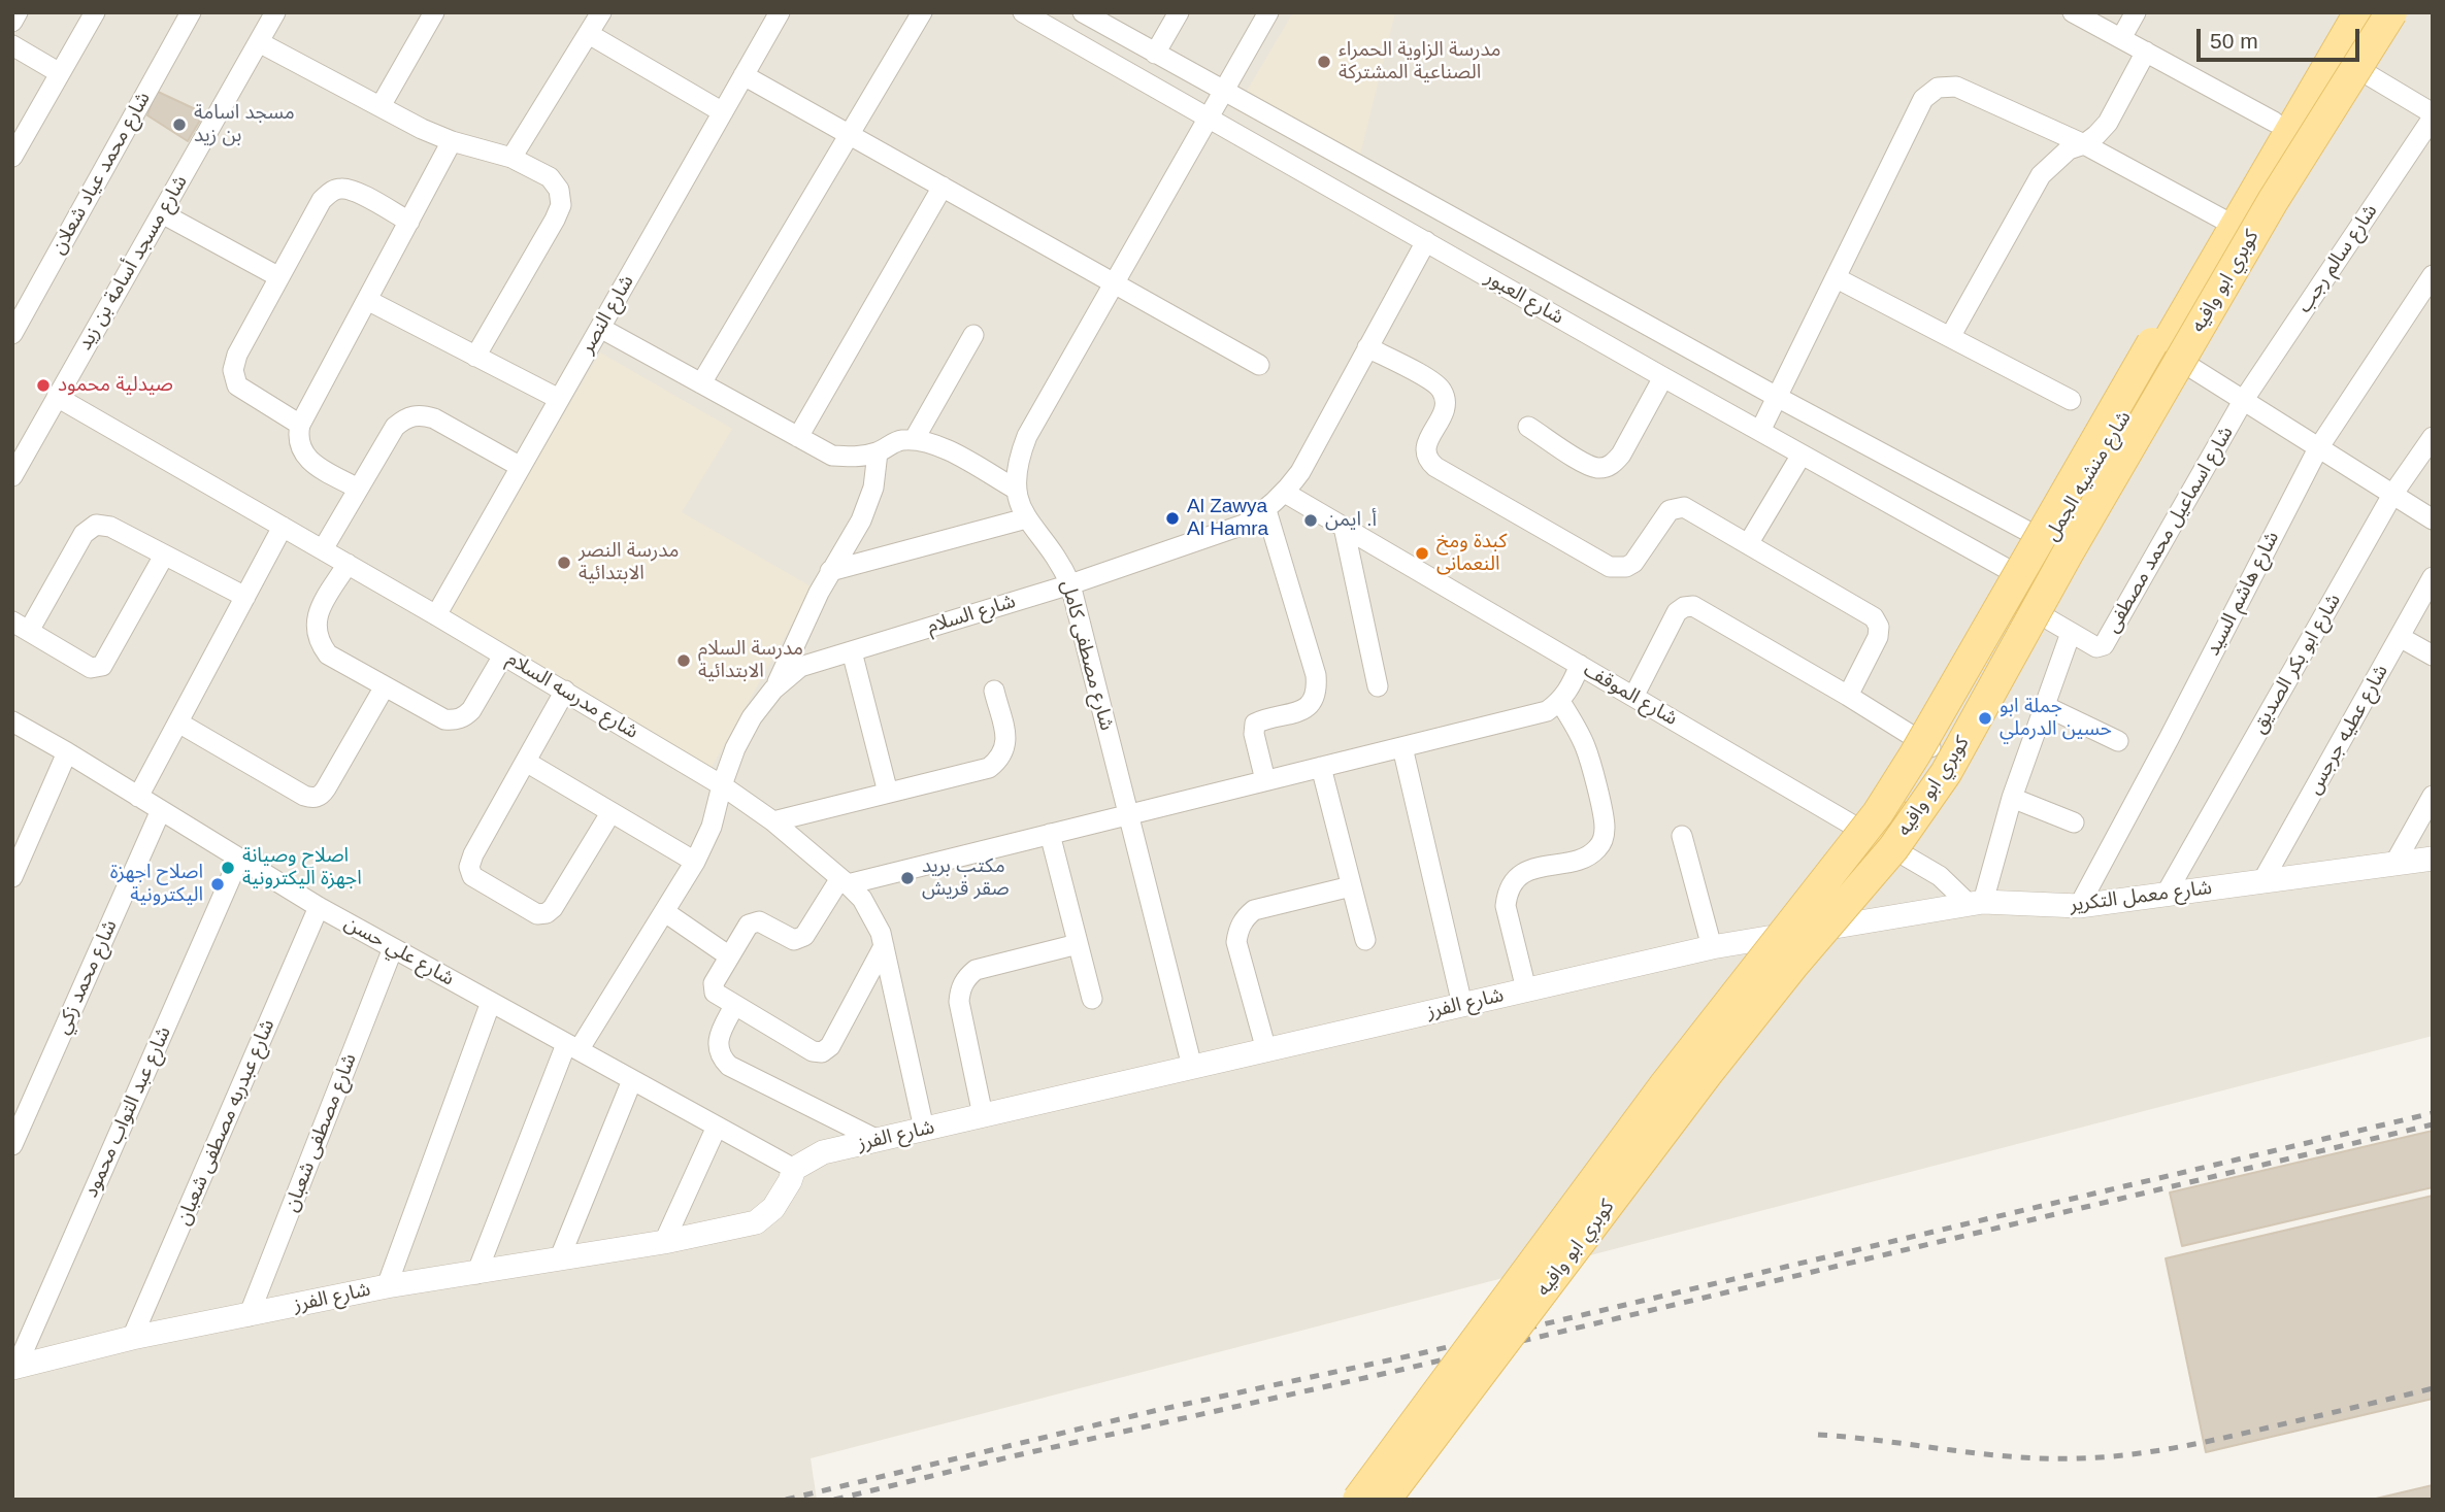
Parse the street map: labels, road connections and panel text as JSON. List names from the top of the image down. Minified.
{"streets":{"main road":["كوبري ابو وافيه","شارع منشيه الجمل"],"street":["شارع محمد عياد شعلان","شارع سالم رجب","شارع مسجد أسامة بن زيد","شارع العبور","شارع النصر","شارع اسماعيل محمد مصطفى","شارع هاشم السيد","شارع السلام","شارع مصطفى كامل","شارع ابو بكر الصديق","شارع الموقف","شارع مدرسه السلام","شارع عطيه جرجس","شارع معمل التكرير","شارع علي حسن","شارع محمد زكي","شارع الفرز","شارع عبد التواب محمود","شارع عبدربه مصطفى شعبان","شارع مصطفى شعبان"]},"crossings":[["شارع سالم رجب","شارع اسماعيل محمد مصطفى"],["شارع مسجد أسامة بن زيد","شارع مدرسه السلام"],["كوبري ابو وافيه","شارع منشيه الجمل"],["شارع العبور","شارع منشيه الجمل"],["شارع العبور","شارع اسماعيل محمد مصطفى"],["شارع العبور","شارع السلام"],["شارع النصر","شارع مدرسه السلام"],["شارع منشيه الجمل","شارع اسماعيل محمد مصطفى"],["شارع منشيه الجمل","شارع الموقف"],["شارع منشيه الجمل","شارع معمل التكرير"],["شارع منشيه الجمل","شارع الفرز"],["شارع هاشم السيد","شارع معمل التكرير"],["شارع السلام","شارع مصطفى كامل"],["شارع السلام","شارع الموقف"],["شارع السلام","شارع مدرسه السلام"],["شارع السلام","شارع علي حسن"],["شارع السلام","شارع الفرز"],["شارع مصطفى كامل","شارع الفرز"],["شارع ابو بكر الصديق","شارع معمل التكرير"],["شارع الموقف","شارع معمل التكرير"],["شارع مدرسه السلام","شارع الفرز"],["شارع عطيه جرجس","شارع معمل التكرير"],["شارع معمل التكرير","شارع الفرز"],["شارع علي حسن","شارع محمد زكي"],["شارع علي حسن","شارع الفرز"],["شارع علي حسن","شارع عبد التواب محمود"],["شارع علي حسن","شارع عبدربه مصطفى شعبان"],["شارع علي حسن","شارع مصطفى شعبان"],["شارع الفرز","شارع عبد التواب محمود"],["شارع الفرز","شارع عبدربه مصطفى شعبان"],["شارع الفرز","شارع مصطفى شعبان"]],"places":["مدرسة الزاوية الحمراء الصناعية المشتركة","مسجد اسامة بن زيد","صيدلية محمود","Al Zawya Al Hamra","أ. ايمن","كبدة ومخ النعمانى","مدرسة النصر الابتدائية","مدرسة السلام الابتدائية","جملة ابو حسين الدرملي","اصلاح وصيانة اجهزة اليكترونية","مكتب بريد صقر قريش","اصلاح اجهزة اليكترونية"],"scale_bar":"50 m"}
